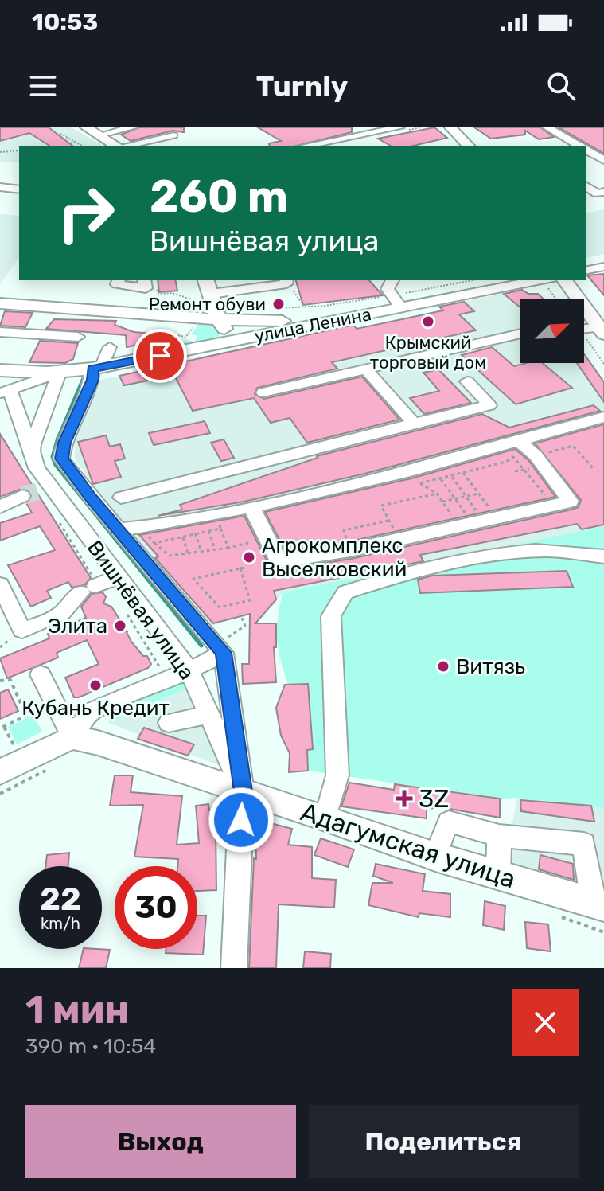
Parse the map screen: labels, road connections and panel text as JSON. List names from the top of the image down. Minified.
{"streets":{"main road":["улица Ленина","Адагумская улица"],"street":["Вишнёвая улица"]},"crossings":[["улица Ленина","Вишнёвая улица"],["Вишнёвая улица","Адагумская улица"]],"places":{"other":["Ремонт обуви","Крымский торговый дом","Агрокомплекс Выселковский","Элита","Витязь","Кубань Кредит"],"health":["3Z"]},"north":"top right","page":{"status":"10:53","header":"Turnly","turn":["260 m","Вишнёвая улица"],"speed":"22 km/h","limit":"30","heading":["1 мин","390 m · 10:54"],"buttons":["Выход","Поделиться"]}}
